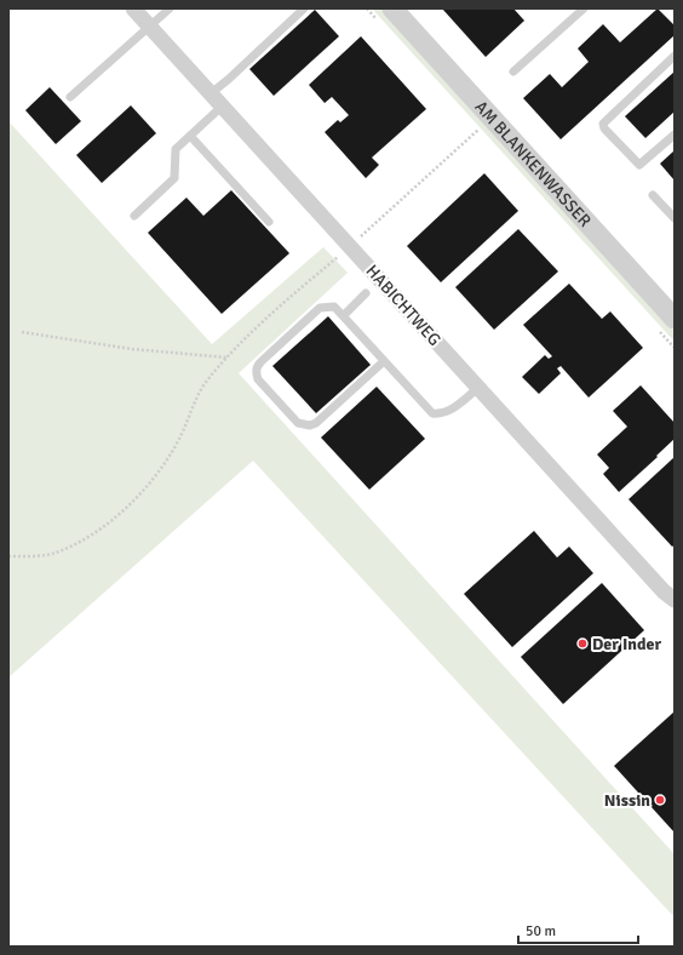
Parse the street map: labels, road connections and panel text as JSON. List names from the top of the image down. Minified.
{"streets":{"street":["AM BLANKENWASSER","HABICHTWEG"]},"places":["Der Inder","Nissin"],"scale_bar":"50 m"}
